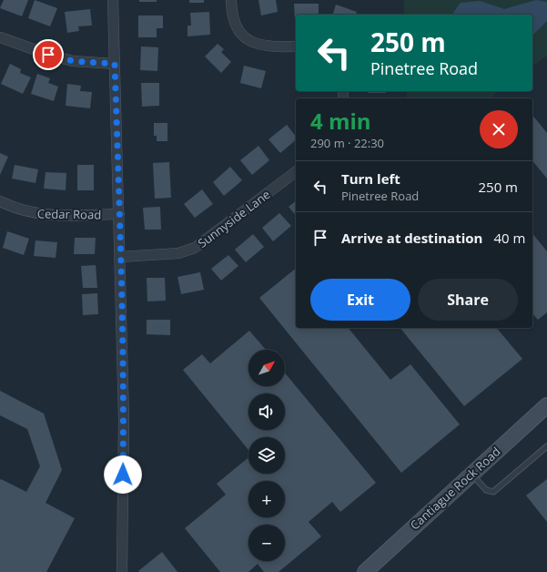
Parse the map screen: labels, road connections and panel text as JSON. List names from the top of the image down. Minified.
{"streets":{"main road":["Cantiague Rock Road"],"street":["Cedar Road","Sunnyside Lane"]},"north":"top right","page":{"turn":["250 m","Pinetree Road"],"heading":["4 min","290 m · 22:30"],"list":[{"name":"Turn left","note":"Pinetree Road","value":"250 m"},{"name":"Arrive at destination","value":"40 m"}],"buttons":["Exit","Share"],"map_buttons":["+","−"]}}
